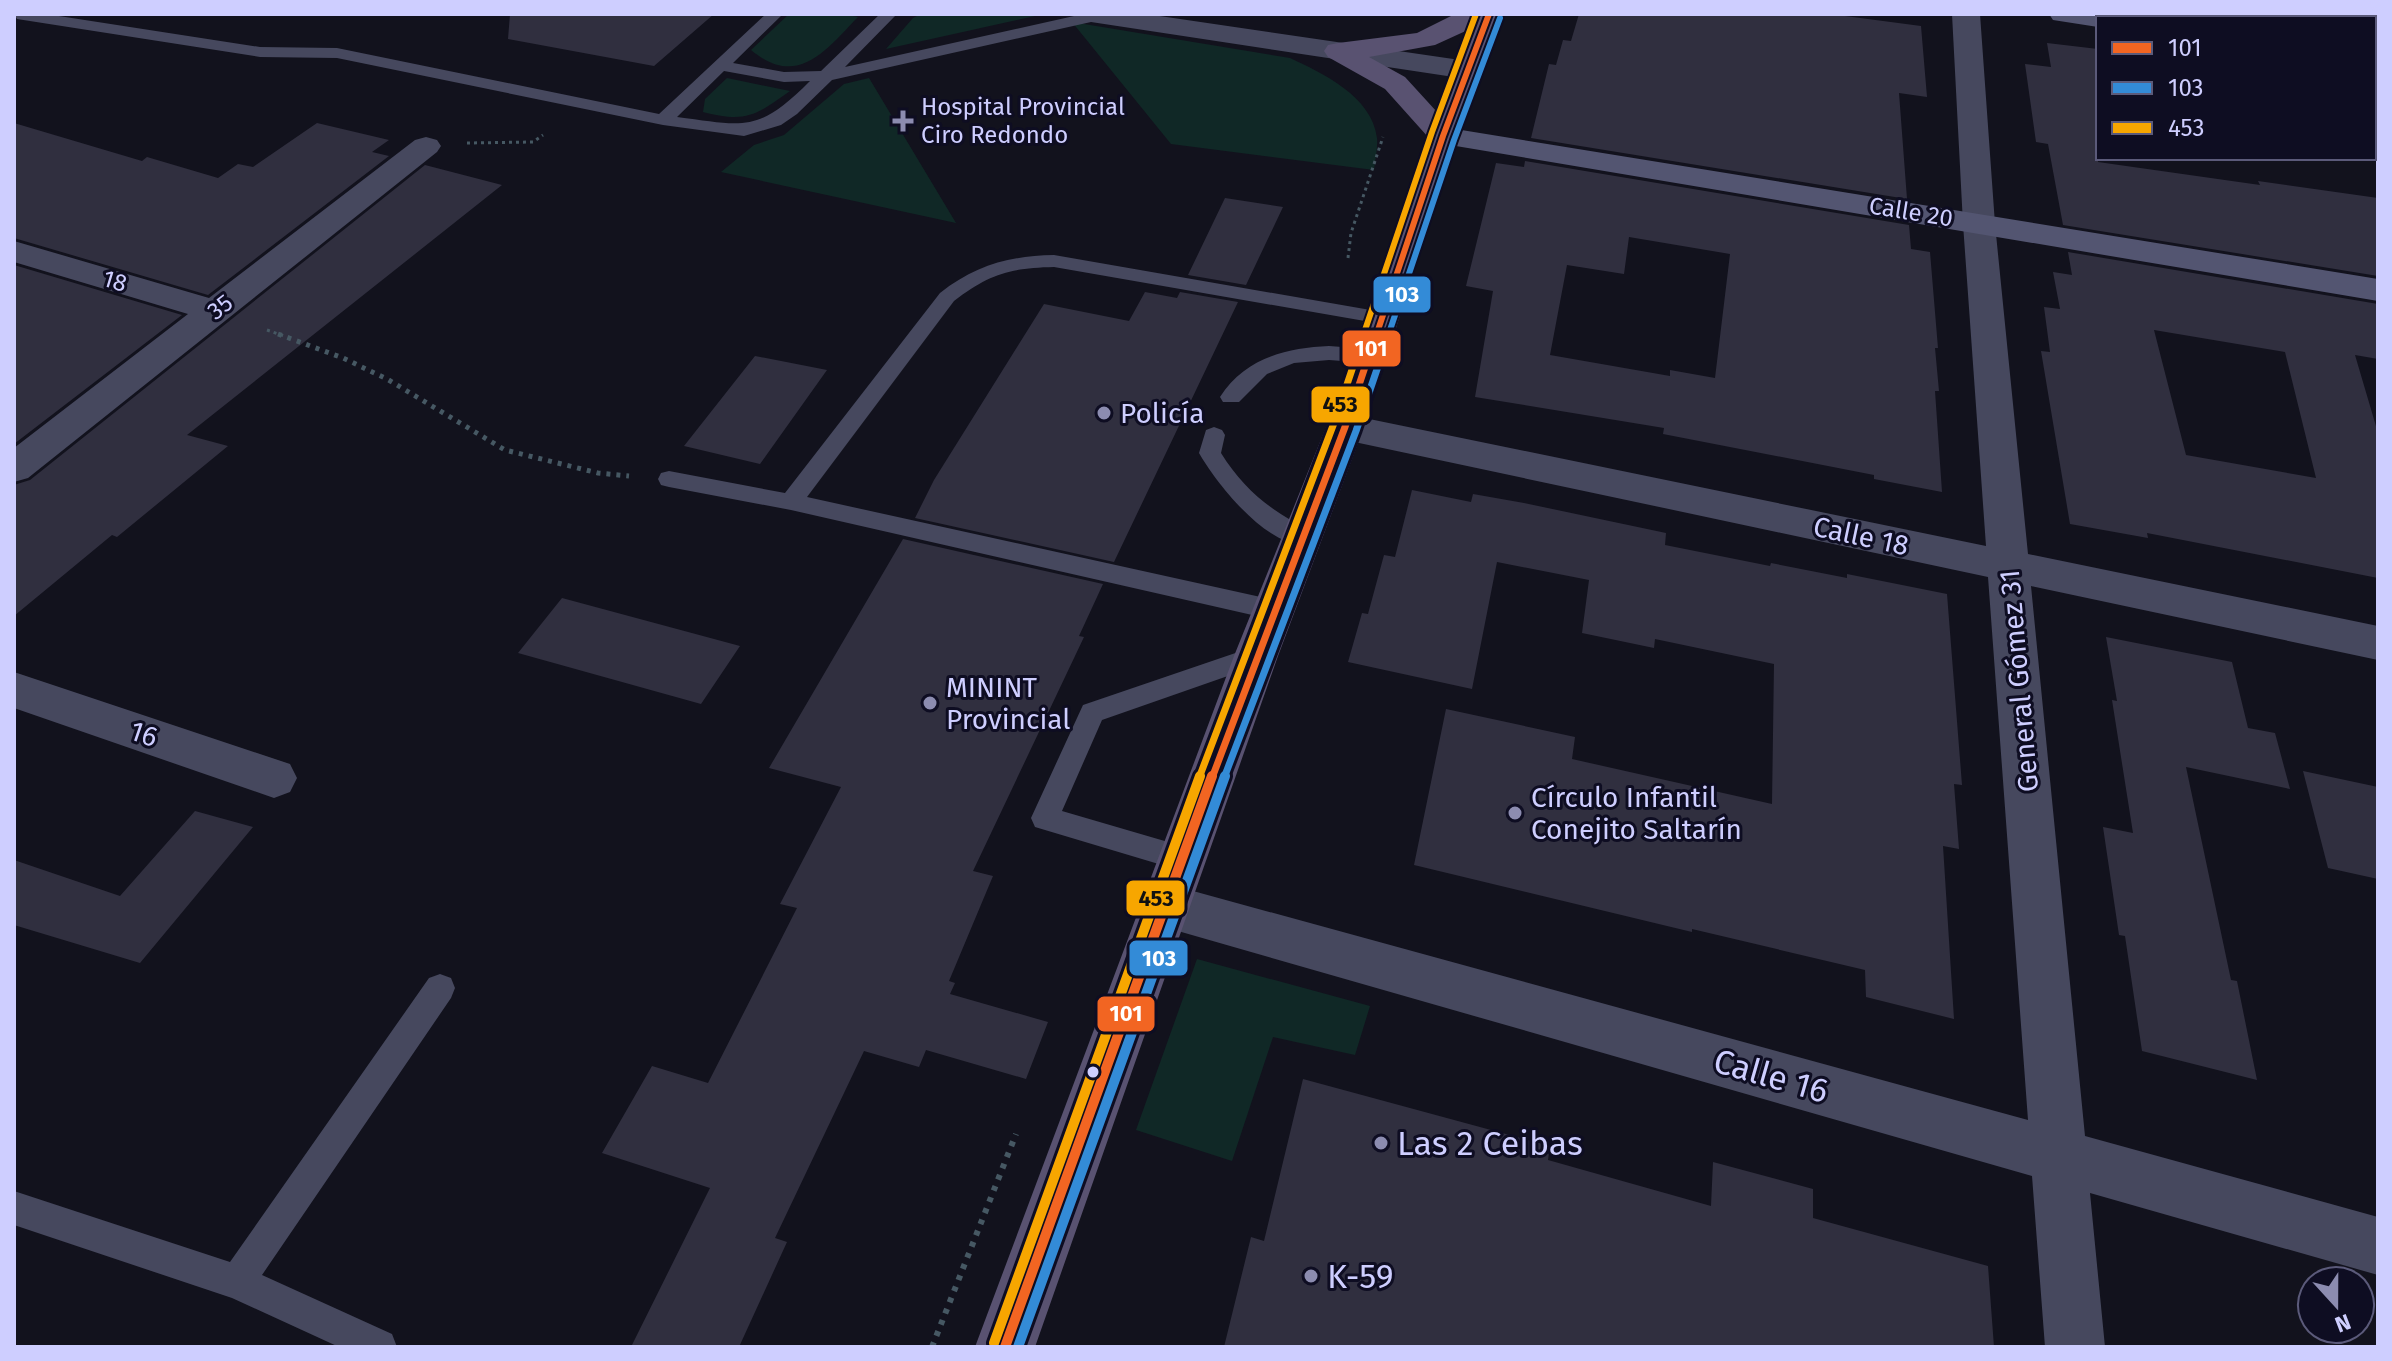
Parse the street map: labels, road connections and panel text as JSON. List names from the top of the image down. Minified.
{"streets":{"street":["Calle 20","18","35","Calle 18","General Gómez 31","16","Calle 16"]},"crossings":[["Calle 20","General Gómez 31"],["18","35"],["Calle 18","General Gómez 31"],["General Gómez 31","Calle 16"]],"places":{"health":["Hospital Provincial Ciro Redondo"],"other":["Policía","MININT Provincial","Círculo Infantil Conejito Saltarín","Las 2 Ceibas","K-59"]},"lines":["transit line 101","transit line 453","transit line 103"],"legend":["101","103","453"],"north":"bottom"}
